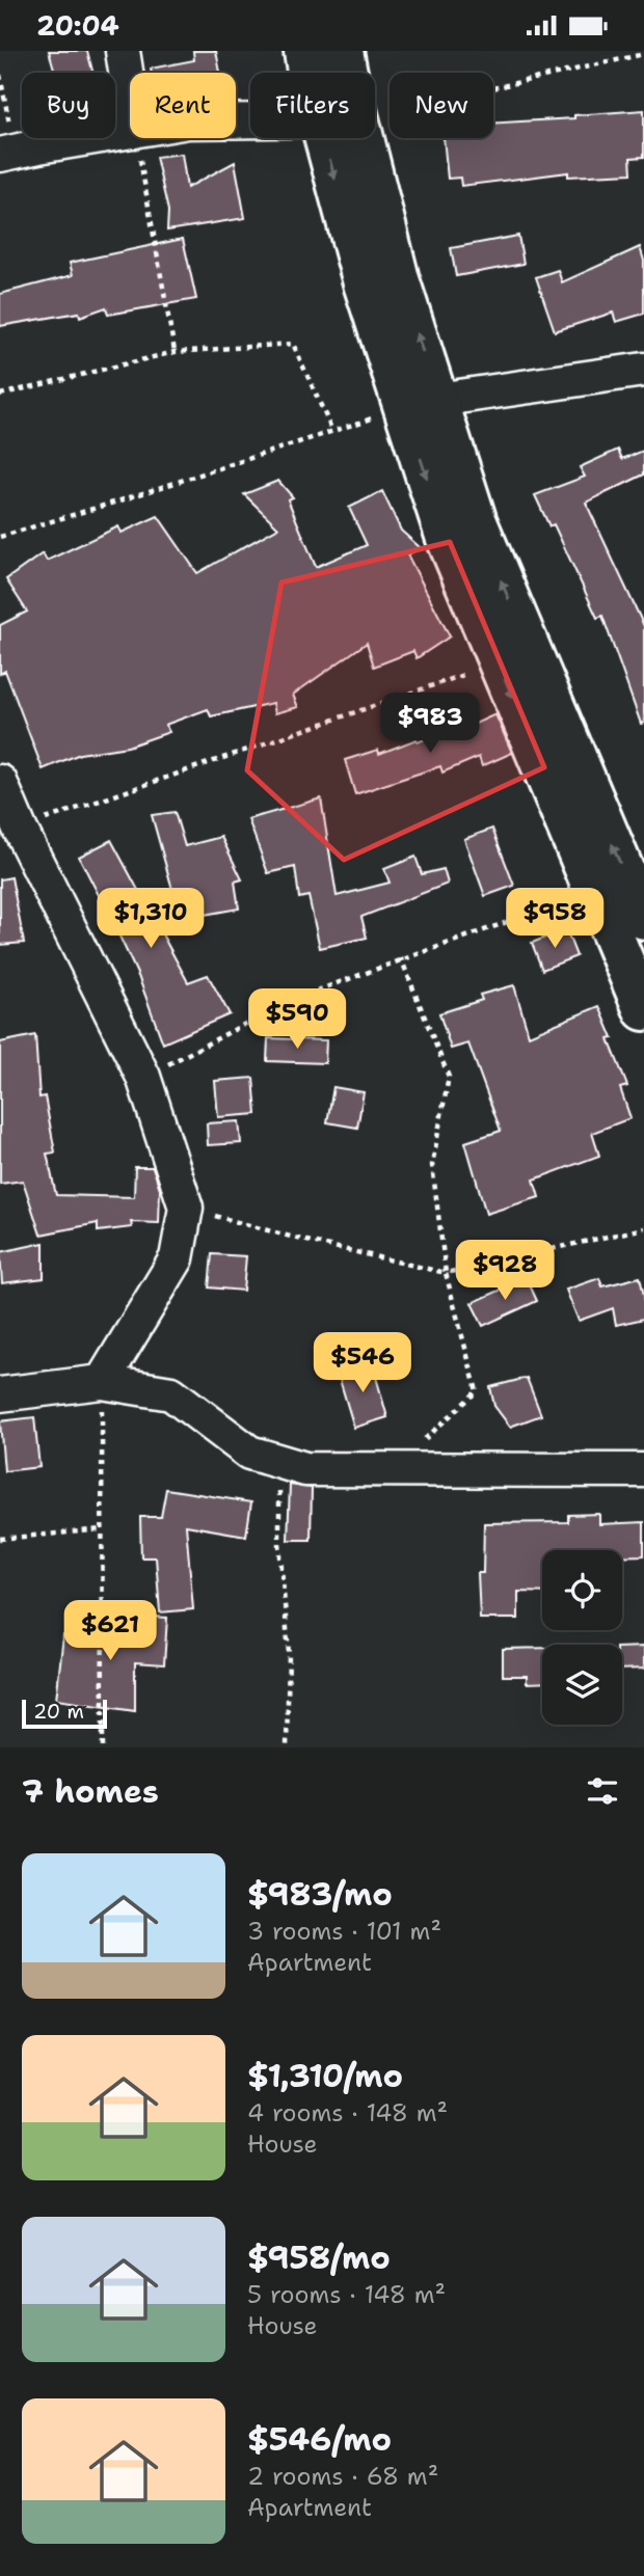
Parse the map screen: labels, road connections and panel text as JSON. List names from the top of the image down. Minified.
{"scale_bar":"20 m","page":{"status":"20:04","chip":["Buy","Rent","Filters","New"],"price":["$983","$1,310","$958","$590","$928","$546","$621"],"scale":"20 m","heading":"7 homes","list":[{"name":"$983/mo","note":"3 rooms · 101 m² · Apartment"},{"name":"$1,310/mo","note":"4 rooms · 148 m² · House"},{"name":"$958/mo","note":"5 rooms · 148 m² · House"},{"name":"$546/mo","note":"2 rooms · 68 m² · Apartment"}]}}
